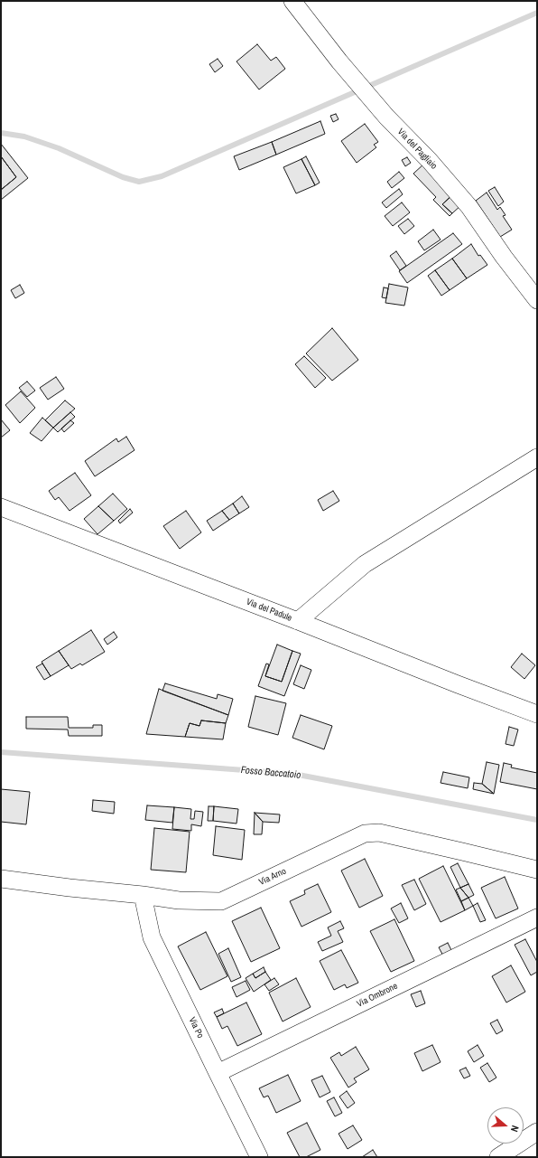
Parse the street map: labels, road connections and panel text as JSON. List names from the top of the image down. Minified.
{"streets":{"street":["Via del Pagliaio","Via del Padule","Via Arno","Via Ombrone","Via Po"]},"crossings":[["Via Arno","Via Po"],["Via Ombrone","Via Po"]],"water":["Fosso Baccatoio"],"north":"right"}
